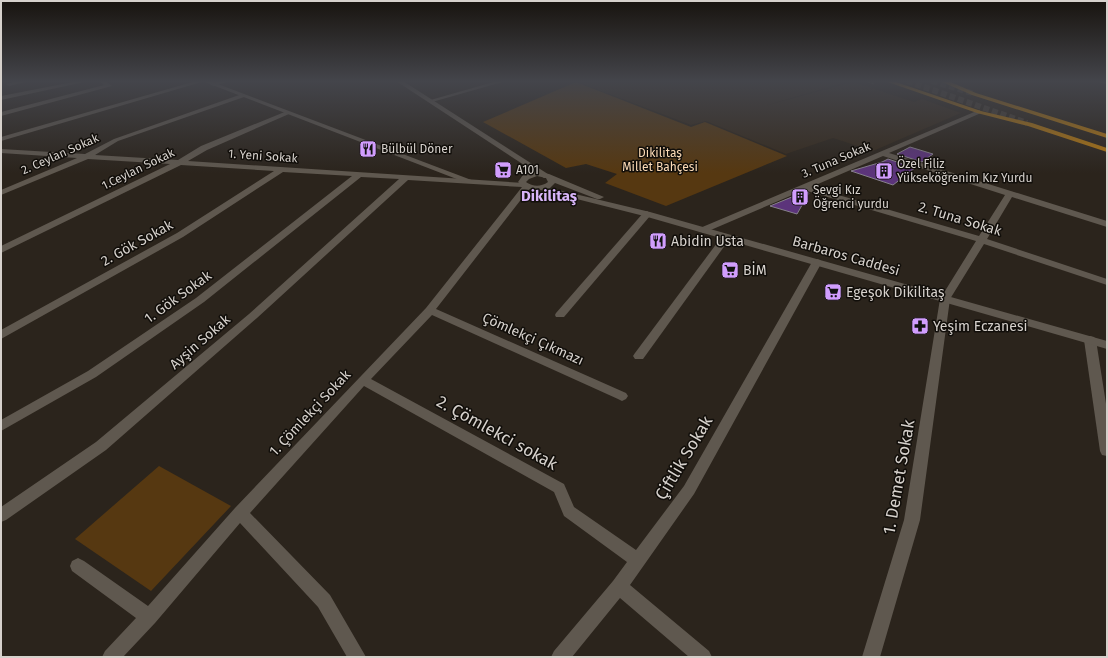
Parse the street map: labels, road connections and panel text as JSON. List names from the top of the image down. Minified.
{"streets":{"street":["2. Ceylan Sokak","1. Yeni Sokak","3. Tuna Sokak","1.Ceylan Sokak","2. Tuna Sokak","2. Gök Sokak","Barbaros Caddesi","1. Gök Sokak","Çömlekçi Çıkmazı","Ayşin Sokak","1. Çömlekçi Sokak","2. Çömlekci sokak","Çiftlik Sokak","1. Demet Sokak"]},"crossings":[["2. Ceylan Sokak","1. Yeni Sokak"],["1. Yeni Sokak","1.Ceylan Sokak"],["1. Yeni Sokak","2. Gök Sokak"],["1. Yeni Sokak","Barbaros Caddesi"],["1. Yeni Sokak","1. Gök Sokak"],["1. Yeni Sokak","Ayşin Sokak"],["1. Yeni Sokak","1. Çömlekçi Sokak"],["3. Tuna Sokak","2. Tuna Sokak"],["3. Tuna Sokak","Barbaros Caddesi"],["Barbaros Caddesi","Çiftlik Sokak"],["Barbaros Caddesi","1. Demet Sokak"],["Çömlekçi Çıkmazı","1. Çömlekçi Sokak"],["1. Çömlekçi Sokak","2. Çömlekci sokak"],["2. Çömlekci sokak","Çiftlik Sokak"]],"districts":["Dikilitaş"],"parks":["Dikilitaş Millet Bahçesi"],"places":{"restaurant":["Bülbül Döner","Abidin Usta"],"supermarket":["A101","BİM","Egeşok Dikilitaş"],"building":["Özel Filiz Yükseköğrenim Kız Yurdu","Sevgi Kız Öğrenci yurdu"],"pharmacy":["Yeşim Eczanesi"]}}
